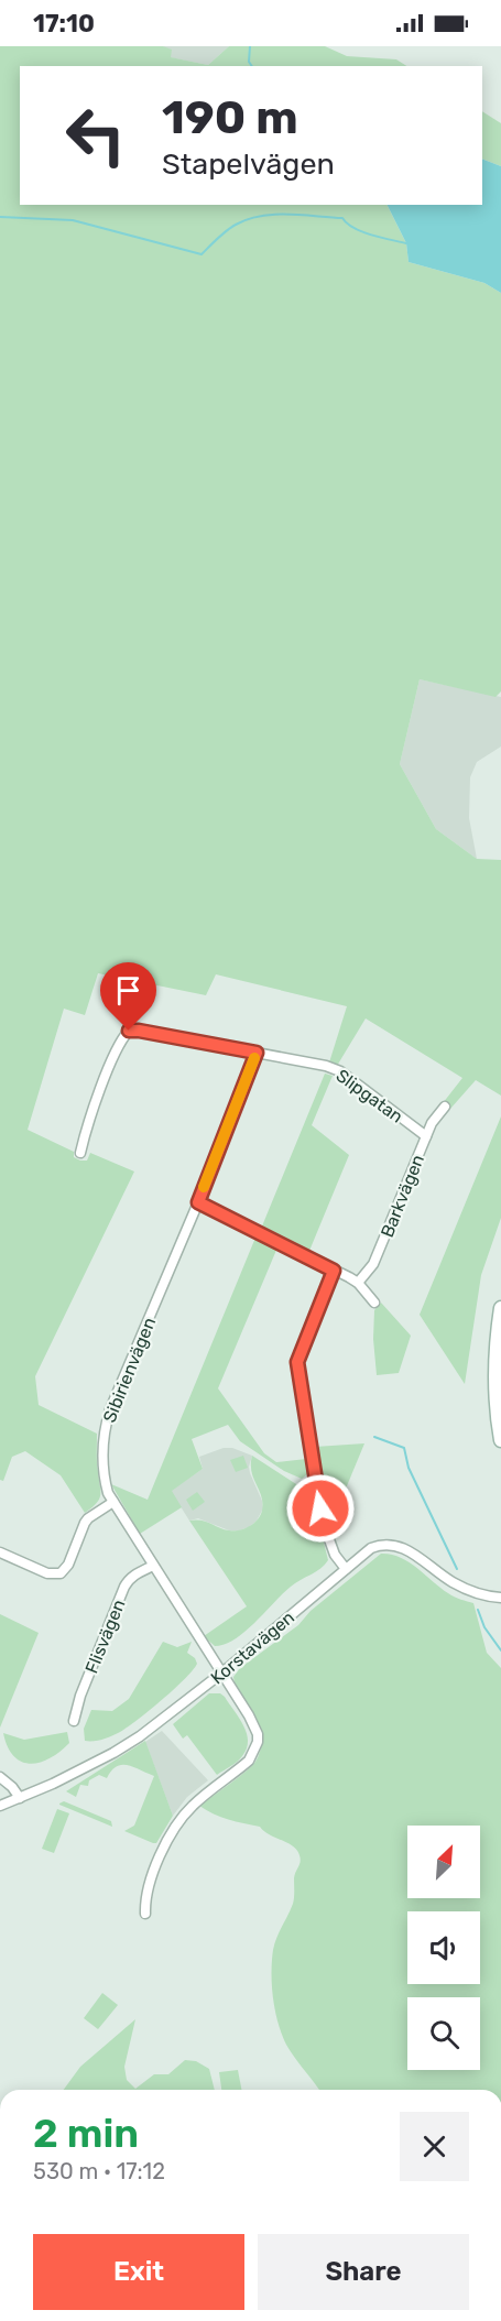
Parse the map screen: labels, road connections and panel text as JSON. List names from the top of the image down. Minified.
{"streets":{"street":["Slipgatan","Barkvägen","Sibirienvägen","Flisvägen","Korstavägen"]},"crossings":[["Slipgatan","Barkvägen"],["Slipgatan","Sibirienvägen"],["Sibirienvägen","Flisvägen"],["Sibirienvägen","Korstavägen"]],"north":"top right","page":{"status":"17:10","turn":["190 m","Stapelvägen"],"heading":["2 min","530 m · 17:12"],"buttons":["Exit","Share"]}}
